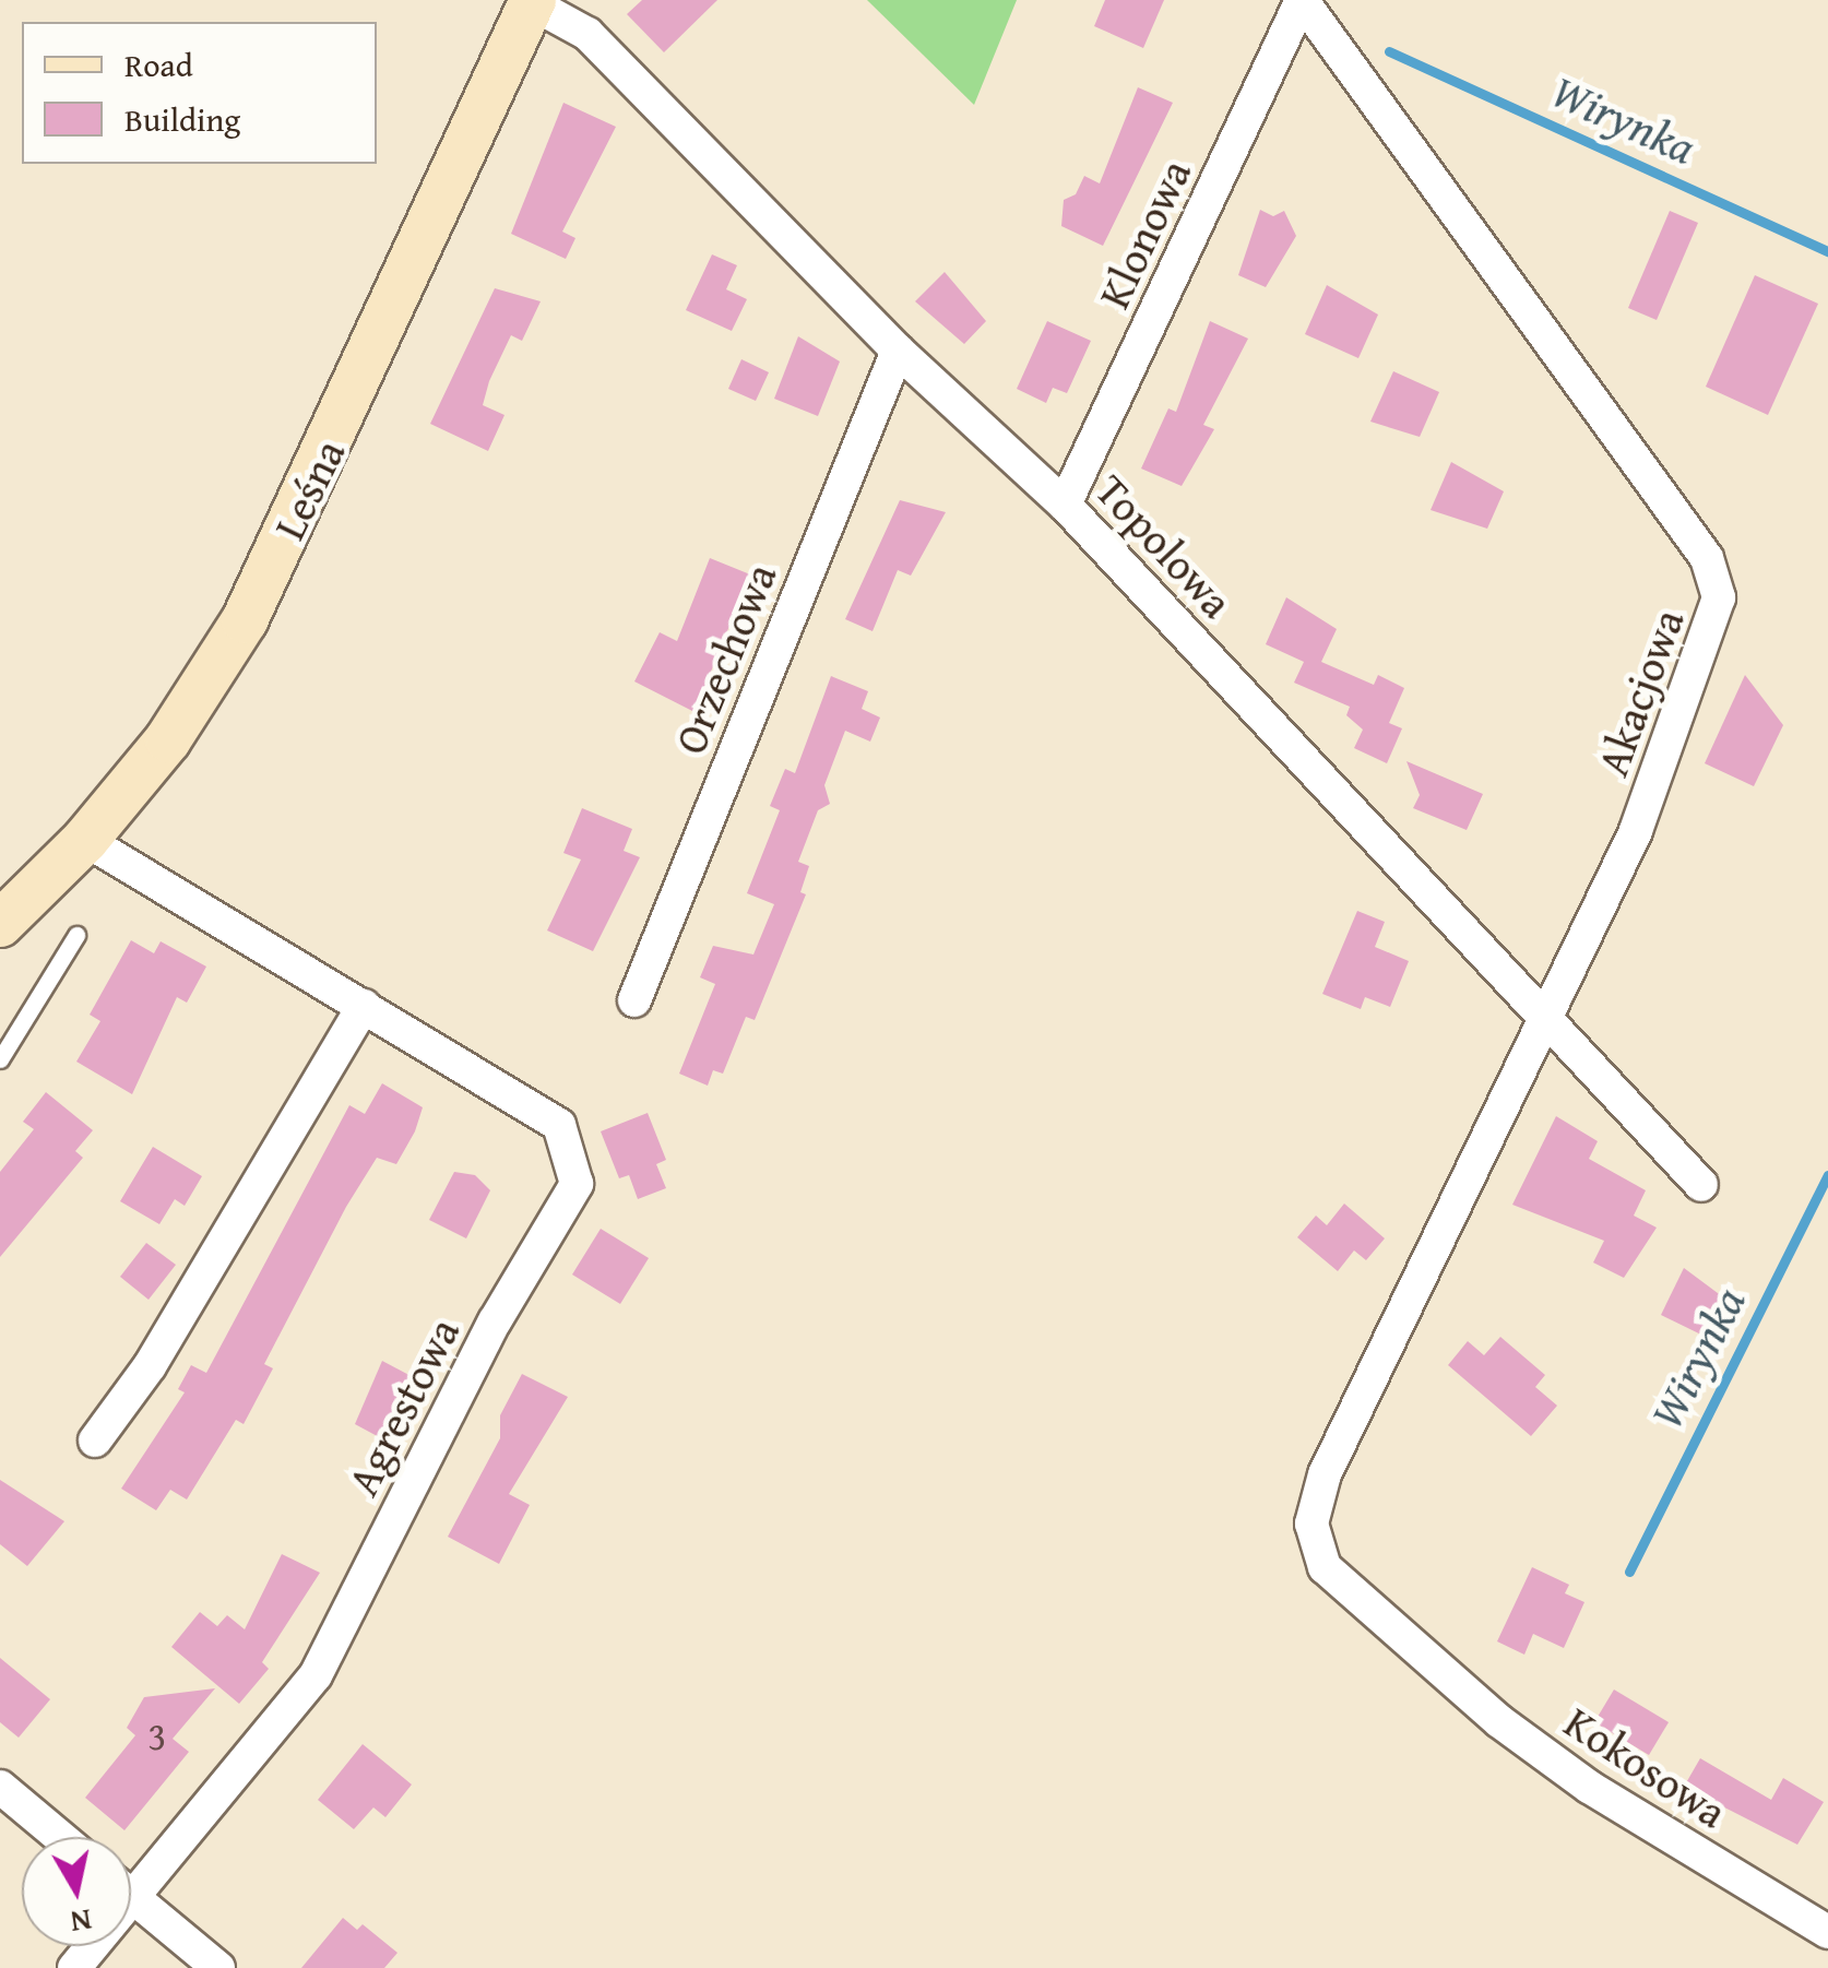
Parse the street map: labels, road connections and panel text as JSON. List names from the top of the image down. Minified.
{"streets":{"street":["Klonowa","Leśna","Topolowa","Orzechowa","Akacjowa","Agrestowa","Kokosowa"]},"crossings":[["Klonowa","Topolowa"],["Klonowa","Akacjowa"],["Leśna","Topolowa"],["Leśna","Agrestowa"],["Topolowa","Orzechowa"],["Topolowa","Akacjowa"],["Akacjowa","Kokosowa"]],"water":["Wirynka"],"house_numbers":["3"],"legend":["Road","Building"],"north":"bottom"}
